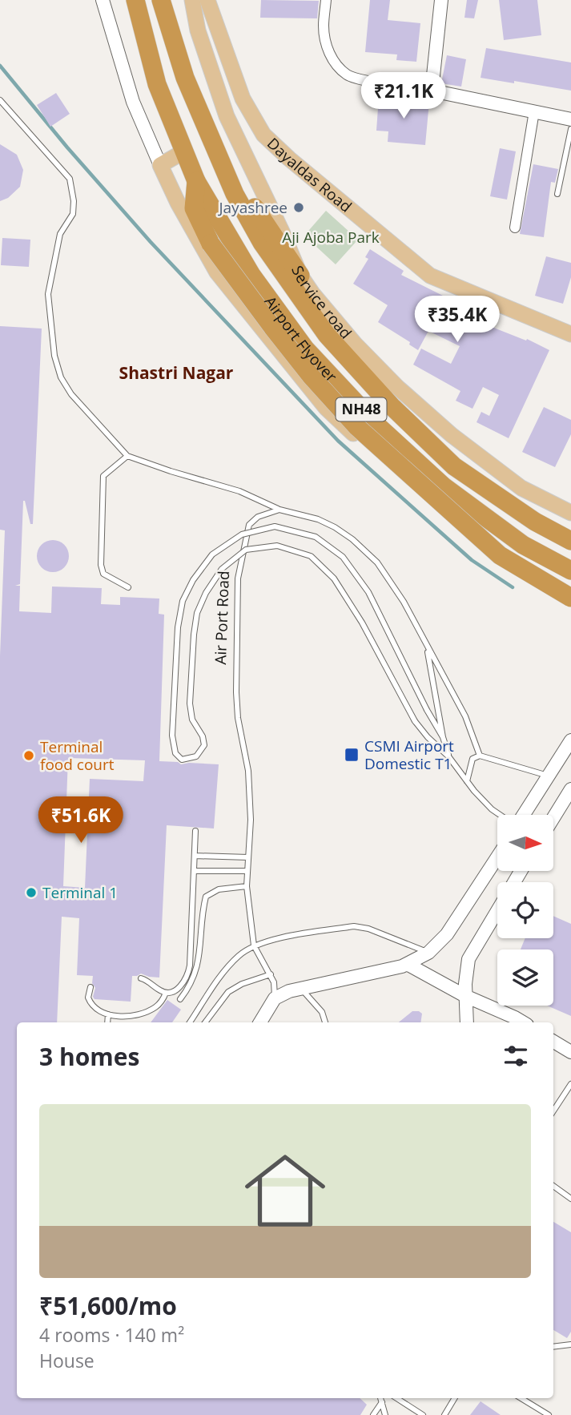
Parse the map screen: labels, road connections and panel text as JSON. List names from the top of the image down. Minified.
{"streets":{"highway":["Airport Flyover","NH48"],"main road":["Dayaldas Road","Service road"],"lane":["Air Port Road"]},"crossings":[["Airport Flyover","NH48"]],"districts":["Shastri Nagar"],"parks":["Aji Ajoba Park"],"places":{"other":["Jayashree","Terminal food court","Terminal 1"],"transit":["CSMI Airport Domestic T1"]},"north":"right","page":{"price":["₹21.1K","₹35.4K","₹51.6K"],"heading":"3 homes","list":[{"name":"₹51,600/mo","note":"4 rooms · 140 m² · House"}]}}
